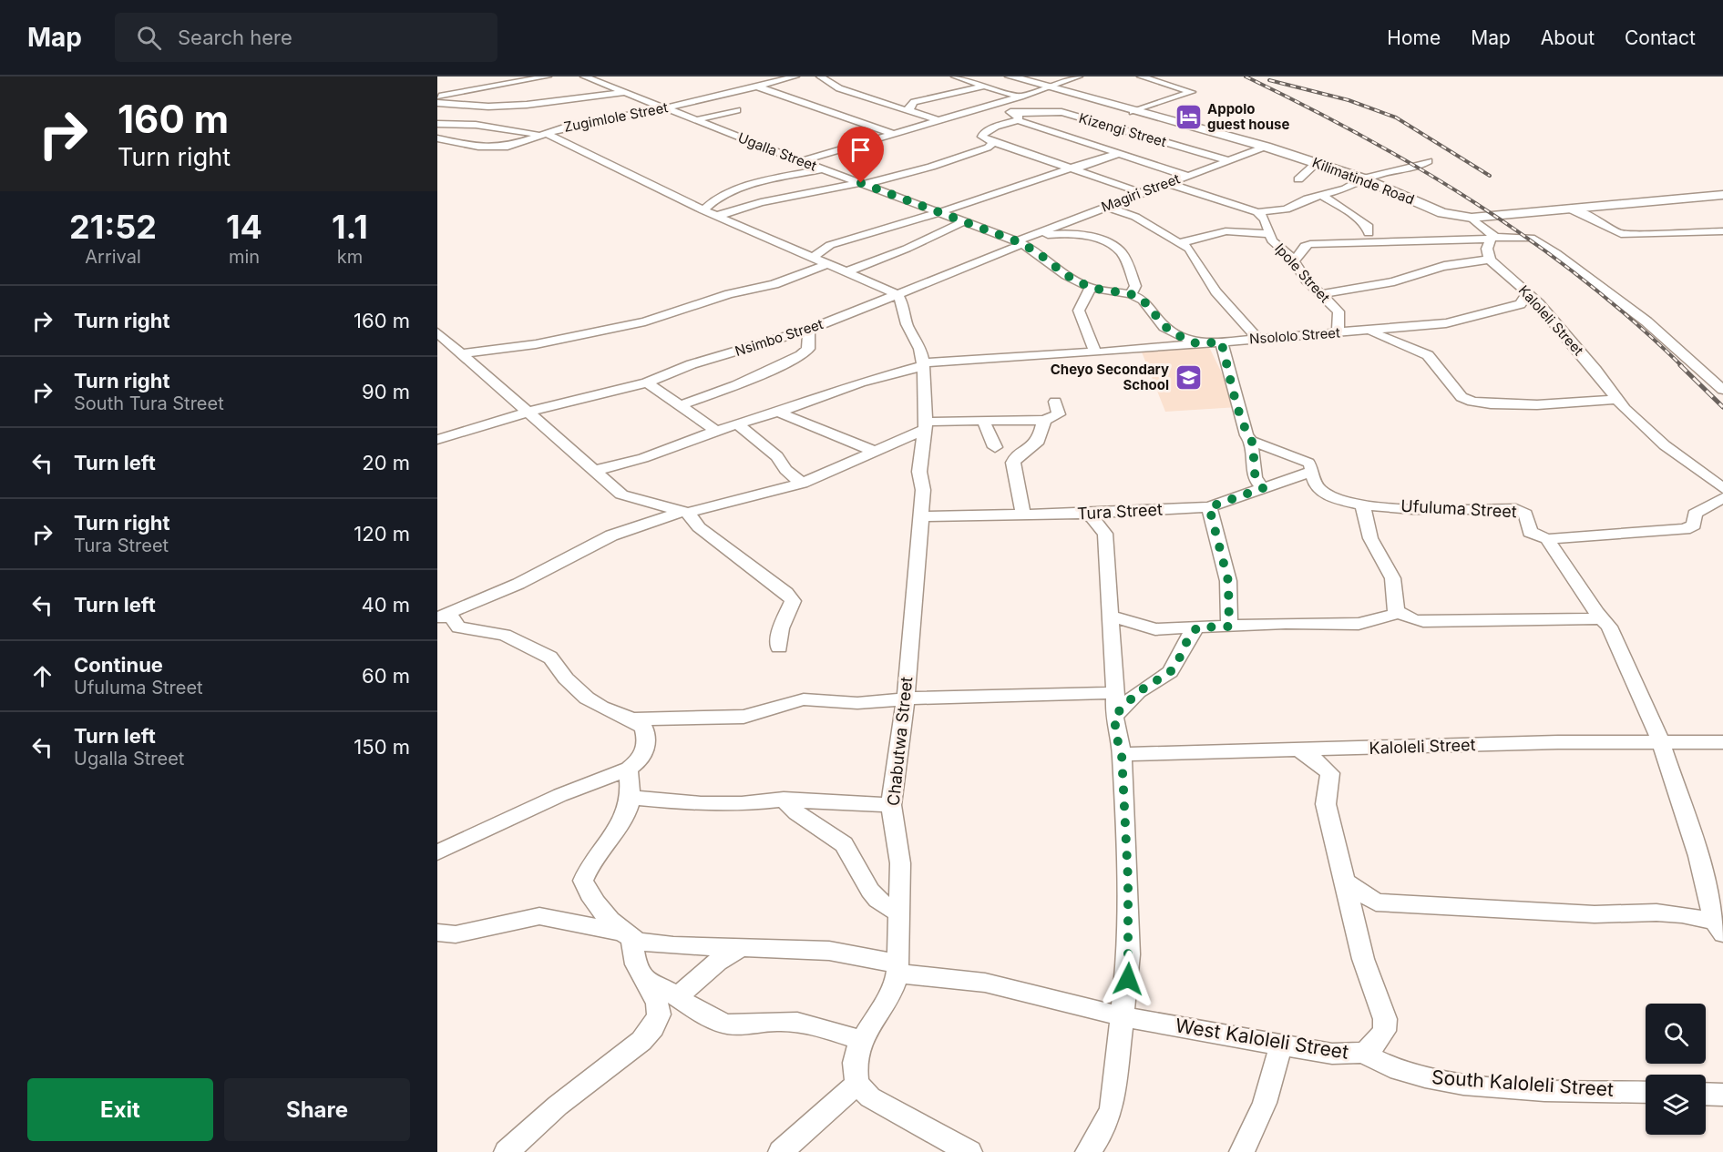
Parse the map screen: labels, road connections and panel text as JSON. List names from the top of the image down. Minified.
{"streets":{"main road":["Kilimatinde Road"],"street":["Zugimlole Street","Kizengi Street","Ugalla Street","Magiri Street","Ipole Street","Kaloleli Street","Nsololo Street","Nsimbo Street","Ufuluma Street","Tura Street","Chabutwa Street","West Kaloleli Street","South Kaloleli Street"]},"crossings":[["Zugimlole Street","Ugalla Street"],["Kizengi Street","Magiri Street"],["Ugalla Street","Magiri Street"],["Ugalla Street","Nsololo Street"],["Ugalla Street","Nsimbo Street"],["Kilimatinde Road","Magiri Street"],["Magiri Street","Nsimbo Street"],["Ipole Street","Nsololo Street"],["Kaloleli Street","Nsololo Street"],["Kaloleli Street","Ufuluma Street"],["Nsololo Street","Chabutwa Street"],["Nsimbo Street","Chabutwa Street"],["Ufuluma Street","Tura Street"],["Tura Street","Chabutwa Street"],["Chabutwa Street","West Kaloleli Street"],["West Kaloleli Street","South Kaloleli Street"]],"places":{"hotel":["Appolo guest house"],"school or university":["Cheyo Secondary School"]},"page":{"header":"Map","search":"Search here","nav":["Home","Map","About","Contact"],"turn":["160 m","Turn right"],"eta":["21:52","Arrival","14","min","1.1","km"],"list":[{"name":"Turn right","value":"160 m"},{"name":"Turn right","note":"South Tura Street","value":"90 m"},{"name":"Turn left","value":"20 m"},{"name":"Turn right","note":"Tura Street","value":"120 m"},{"name":"Turn left","value":"40 m"},{"name":"Continue","note":"Ufuluma Street","value":"60 m"},{"name":"Turn left","note":"Ugalla Street","value":"150 m"}],"buttons":["Exit","Share"]}}
